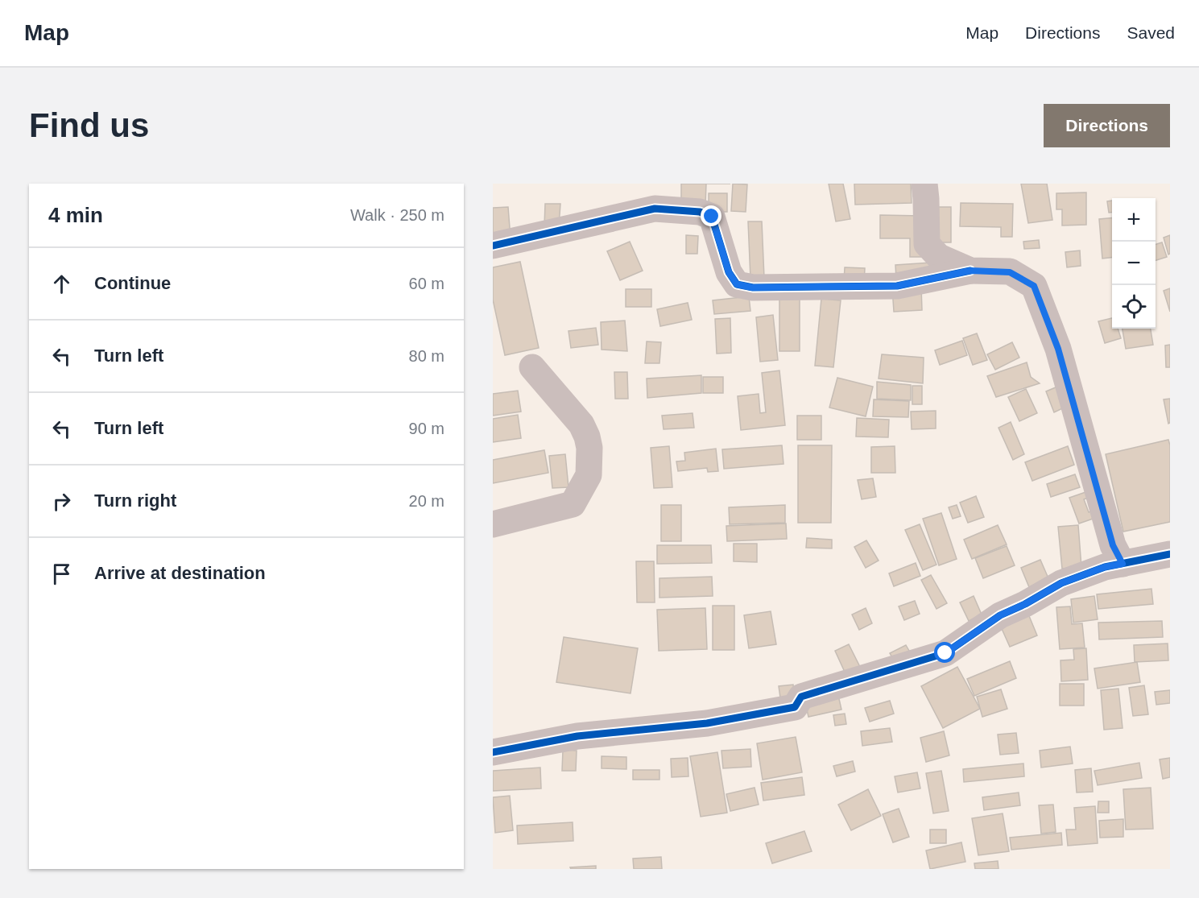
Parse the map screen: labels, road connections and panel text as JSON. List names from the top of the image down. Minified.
{"page":{"header":"Map","nav":["Map","Directions","Saved"],"buttons":"Directions","title":"Find us","heading":["4 min","Walk · 250 m"],"map_buttons":["+","−"],"list":[["Continue","60 m"],["Turn left","80 m"],["Turn left","90 m"],["Turn right","20 m"],"Arrive at destination"]}}
